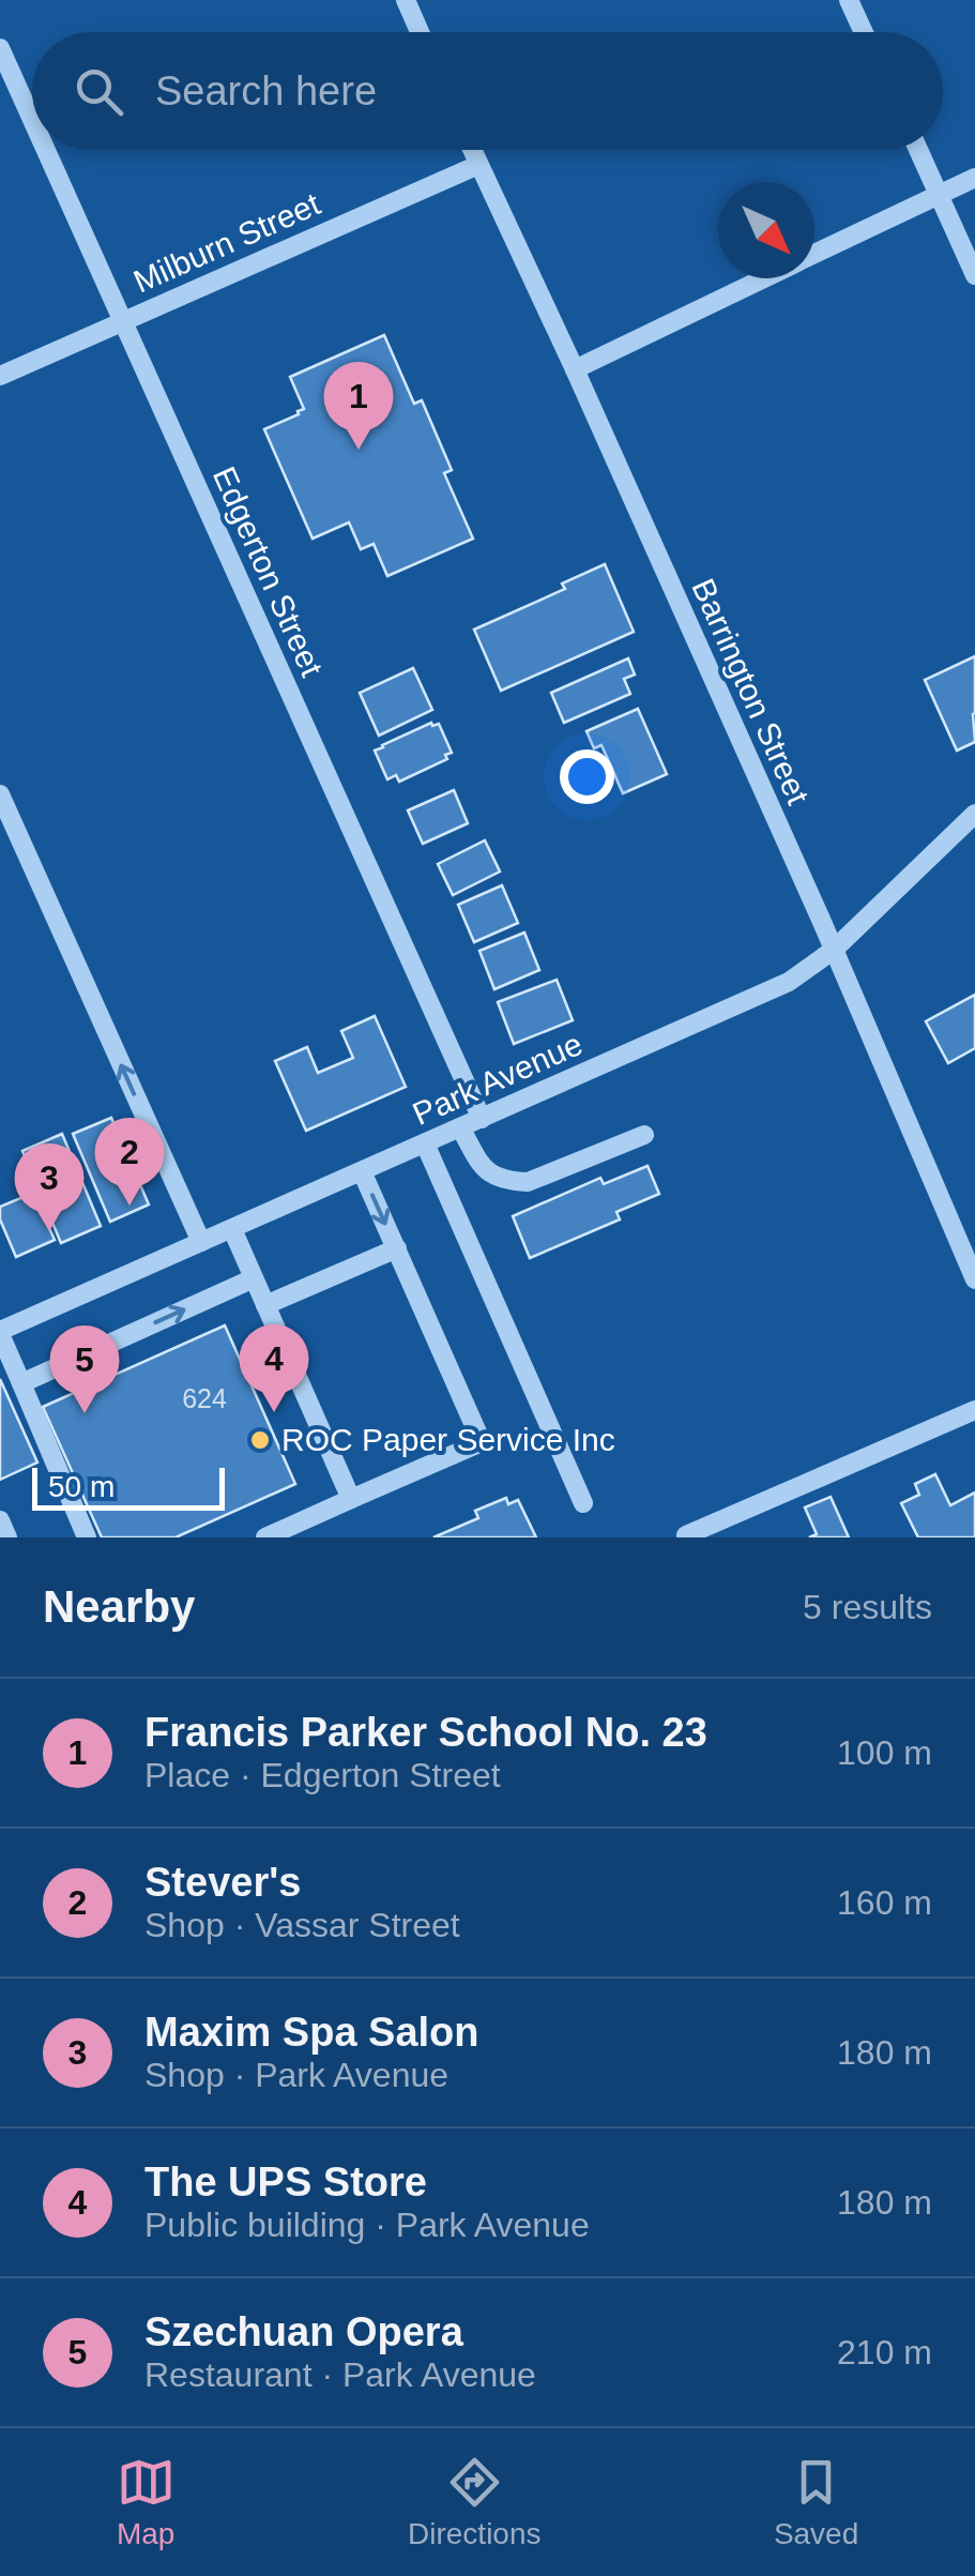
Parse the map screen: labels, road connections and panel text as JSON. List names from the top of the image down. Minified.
{"streets":{"street":["Milburn Street","Edgerton Street","Barrington Street","Park Avenue"]},"crossings":[["Milburn Street","Edgerton Street"],["Milburn Street","Barrington Street"],["Edgerton Street","Park Avenue"],["Barrington Street","Park Avenue"]],"places":["ROC Paper Service Inc"],"house_numbers":["624"],"scale_bar":"50 m","north":"bottom right","page":{"search":"Search here","pins":["1","2","3","4","5"],"scale":"50 m","heading":["Nearby","5 results"],"list":[{"mark":"1","name":"Francis Parker School No. 23","note":"Place · Edgerton Street","value":"100 m"},{"mark":"2","name":"Stever's","note":"Shop · Vassar Street","value":"160 m"},{"mark":"3","name":"Maxim Spa Salon","note":"Shop · Park Avenue","value":"180 m"},{"mark":"4","name":"The UPS Store","note":"Public building · Park Avenue","value":"180 m"},{"mark":"5","name":"Szechuan Opera","note":"Restaurant · Park Avenue","value":"210 m"}],"nav":["Map","Directions","Saved"]}}
